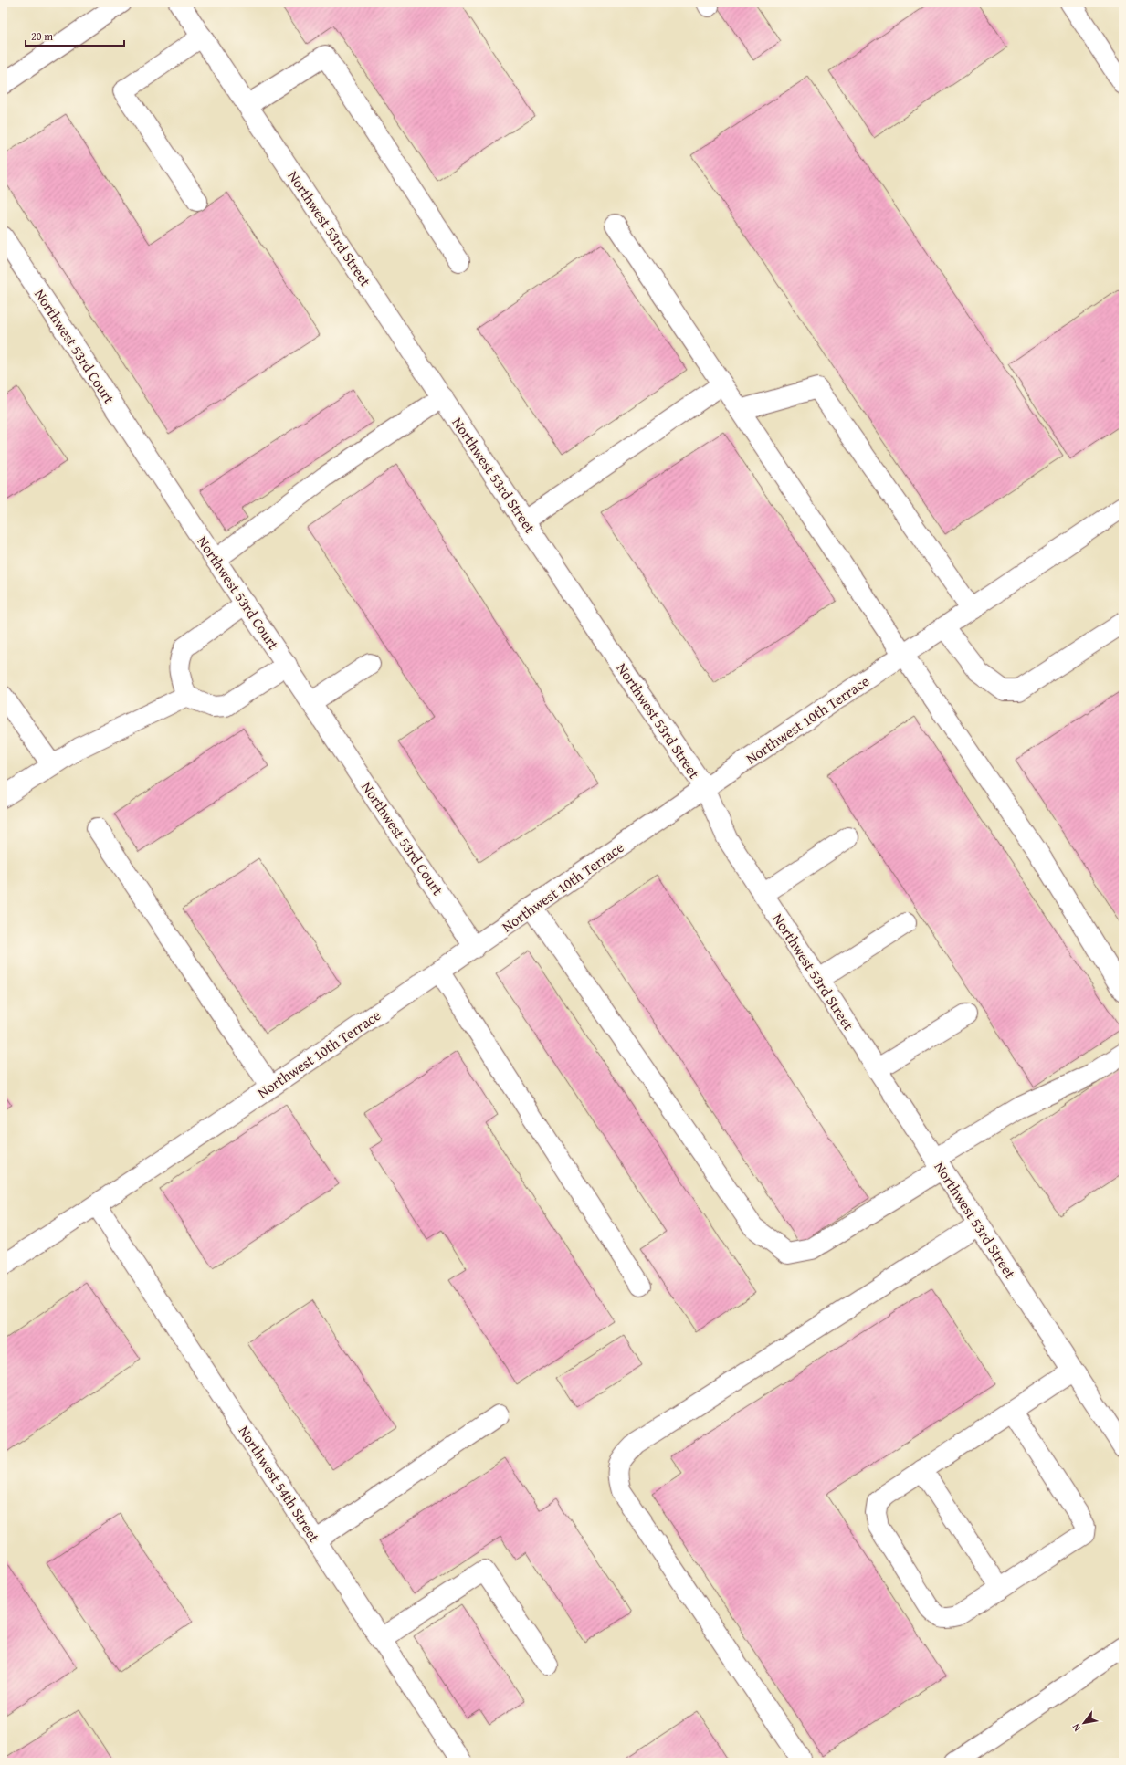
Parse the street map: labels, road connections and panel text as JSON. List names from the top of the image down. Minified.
{"streets":{"street":["Northwest 53rd Street","Northwest 53rd Court","Northwest 10th Terrace","Northwest 54th Street"]},"crossings":[["Northwest 53rd Street","Northwest 10th Terrace"],["Northwest 53rd Court","Northwest 10th Terrace"],["Northwest 10th Terrace","Northwest 54th Street"]],"scale_bar":"20 m","north":"bottom left"}
